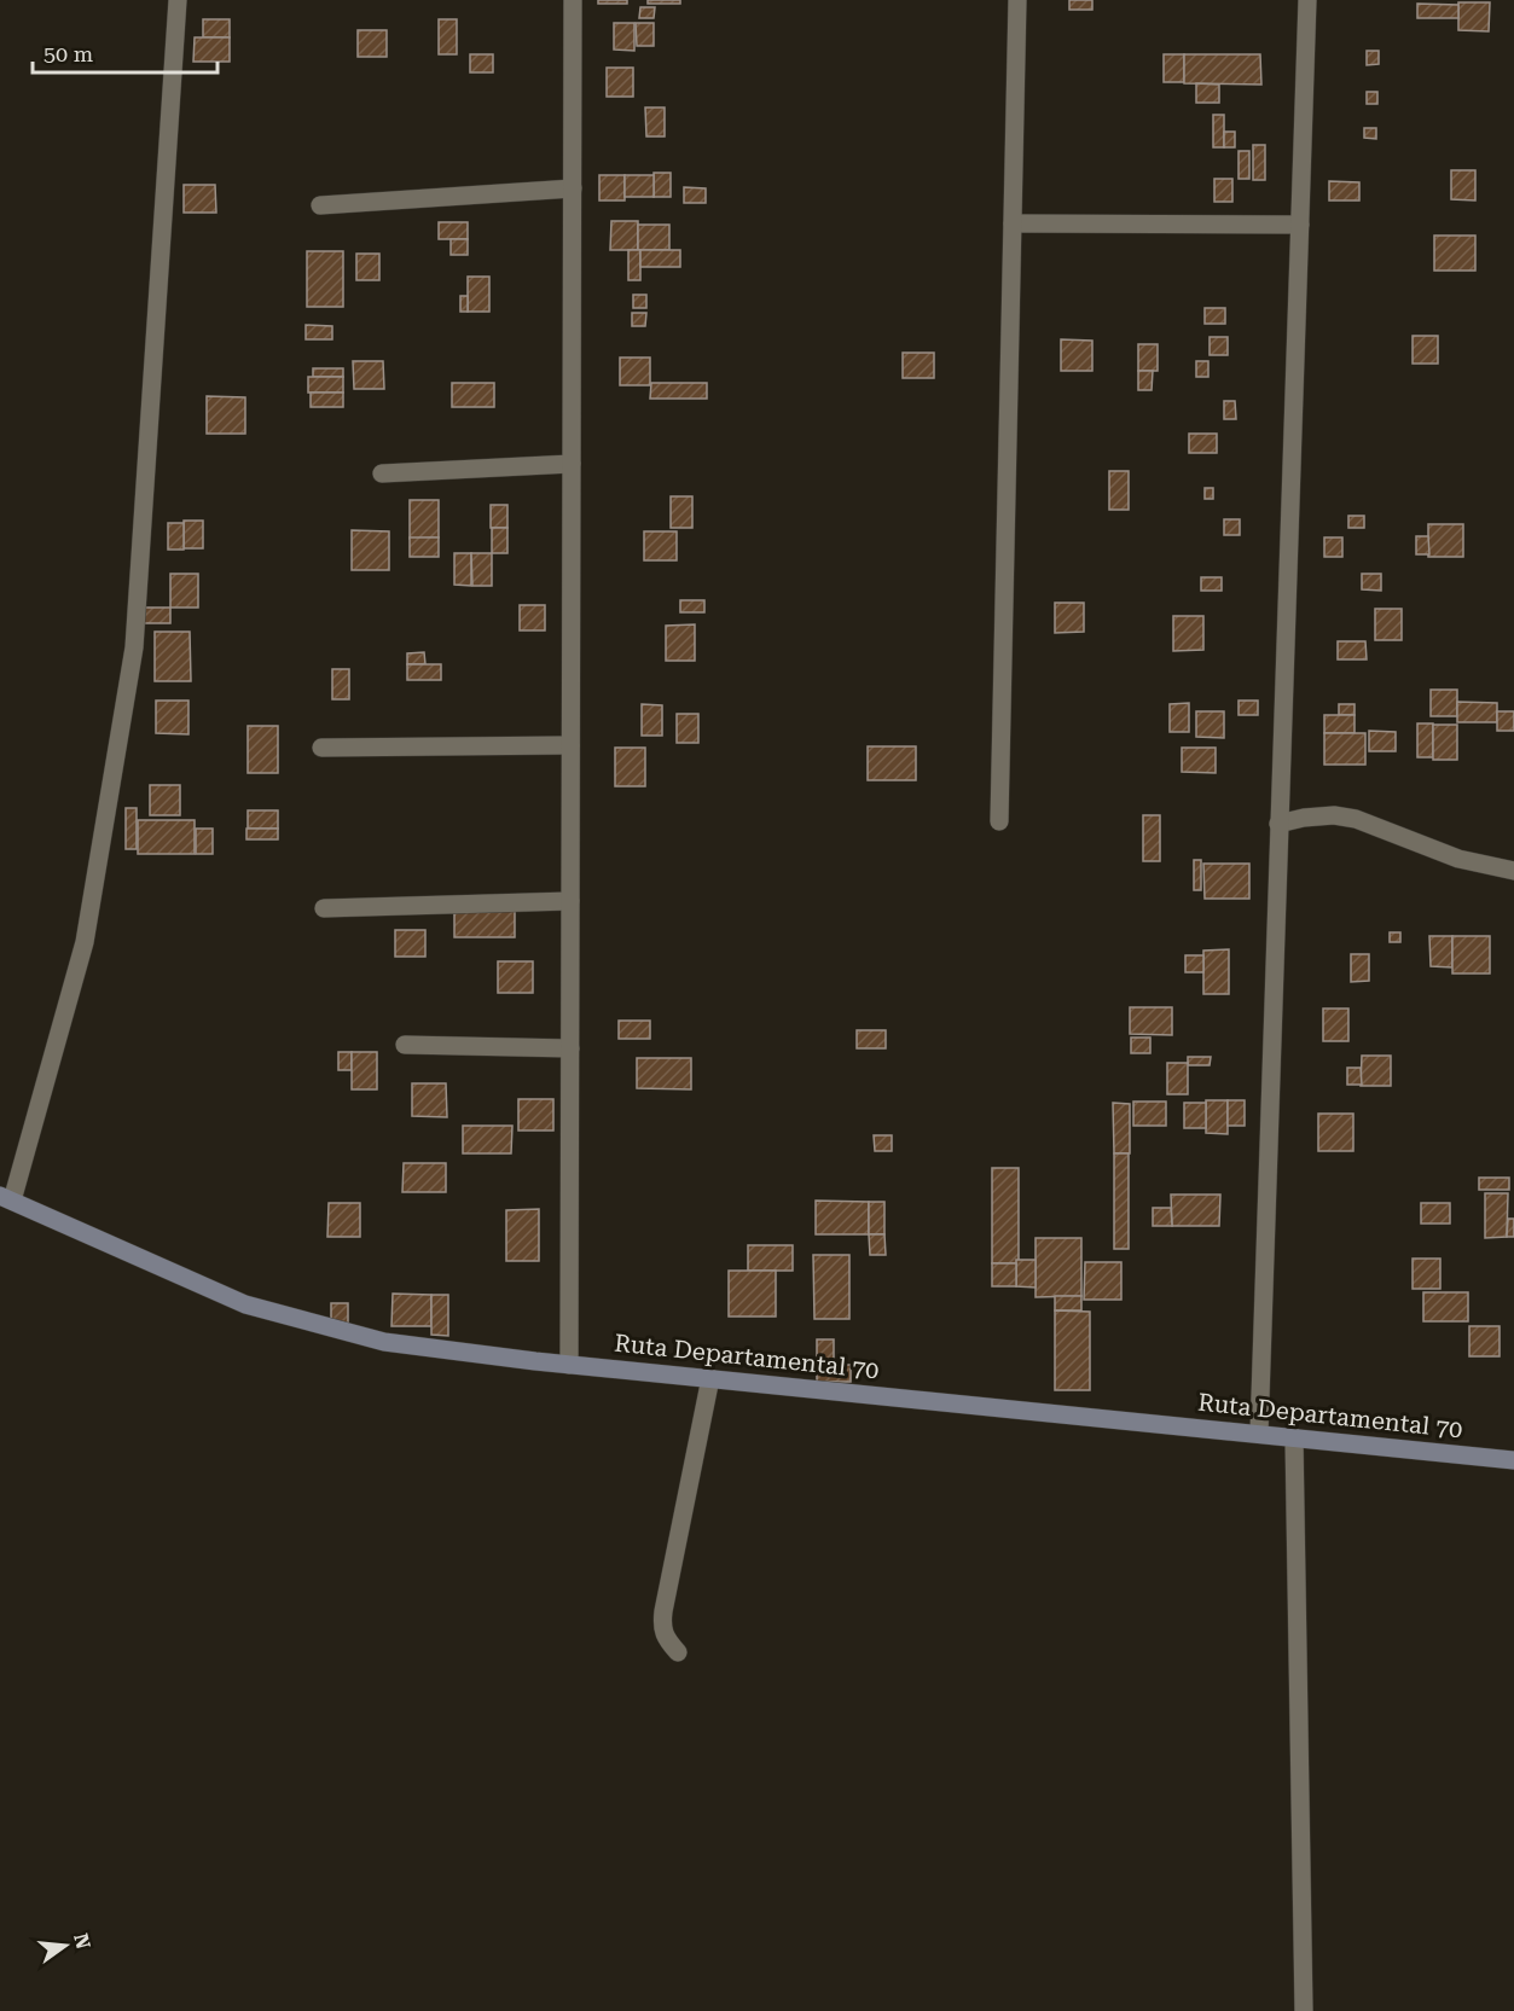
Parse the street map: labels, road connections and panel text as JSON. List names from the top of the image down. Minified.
{"streets":{"main road":["Ruta Departamental 70"]},"scale_bar":"50 m","north":"right"}
